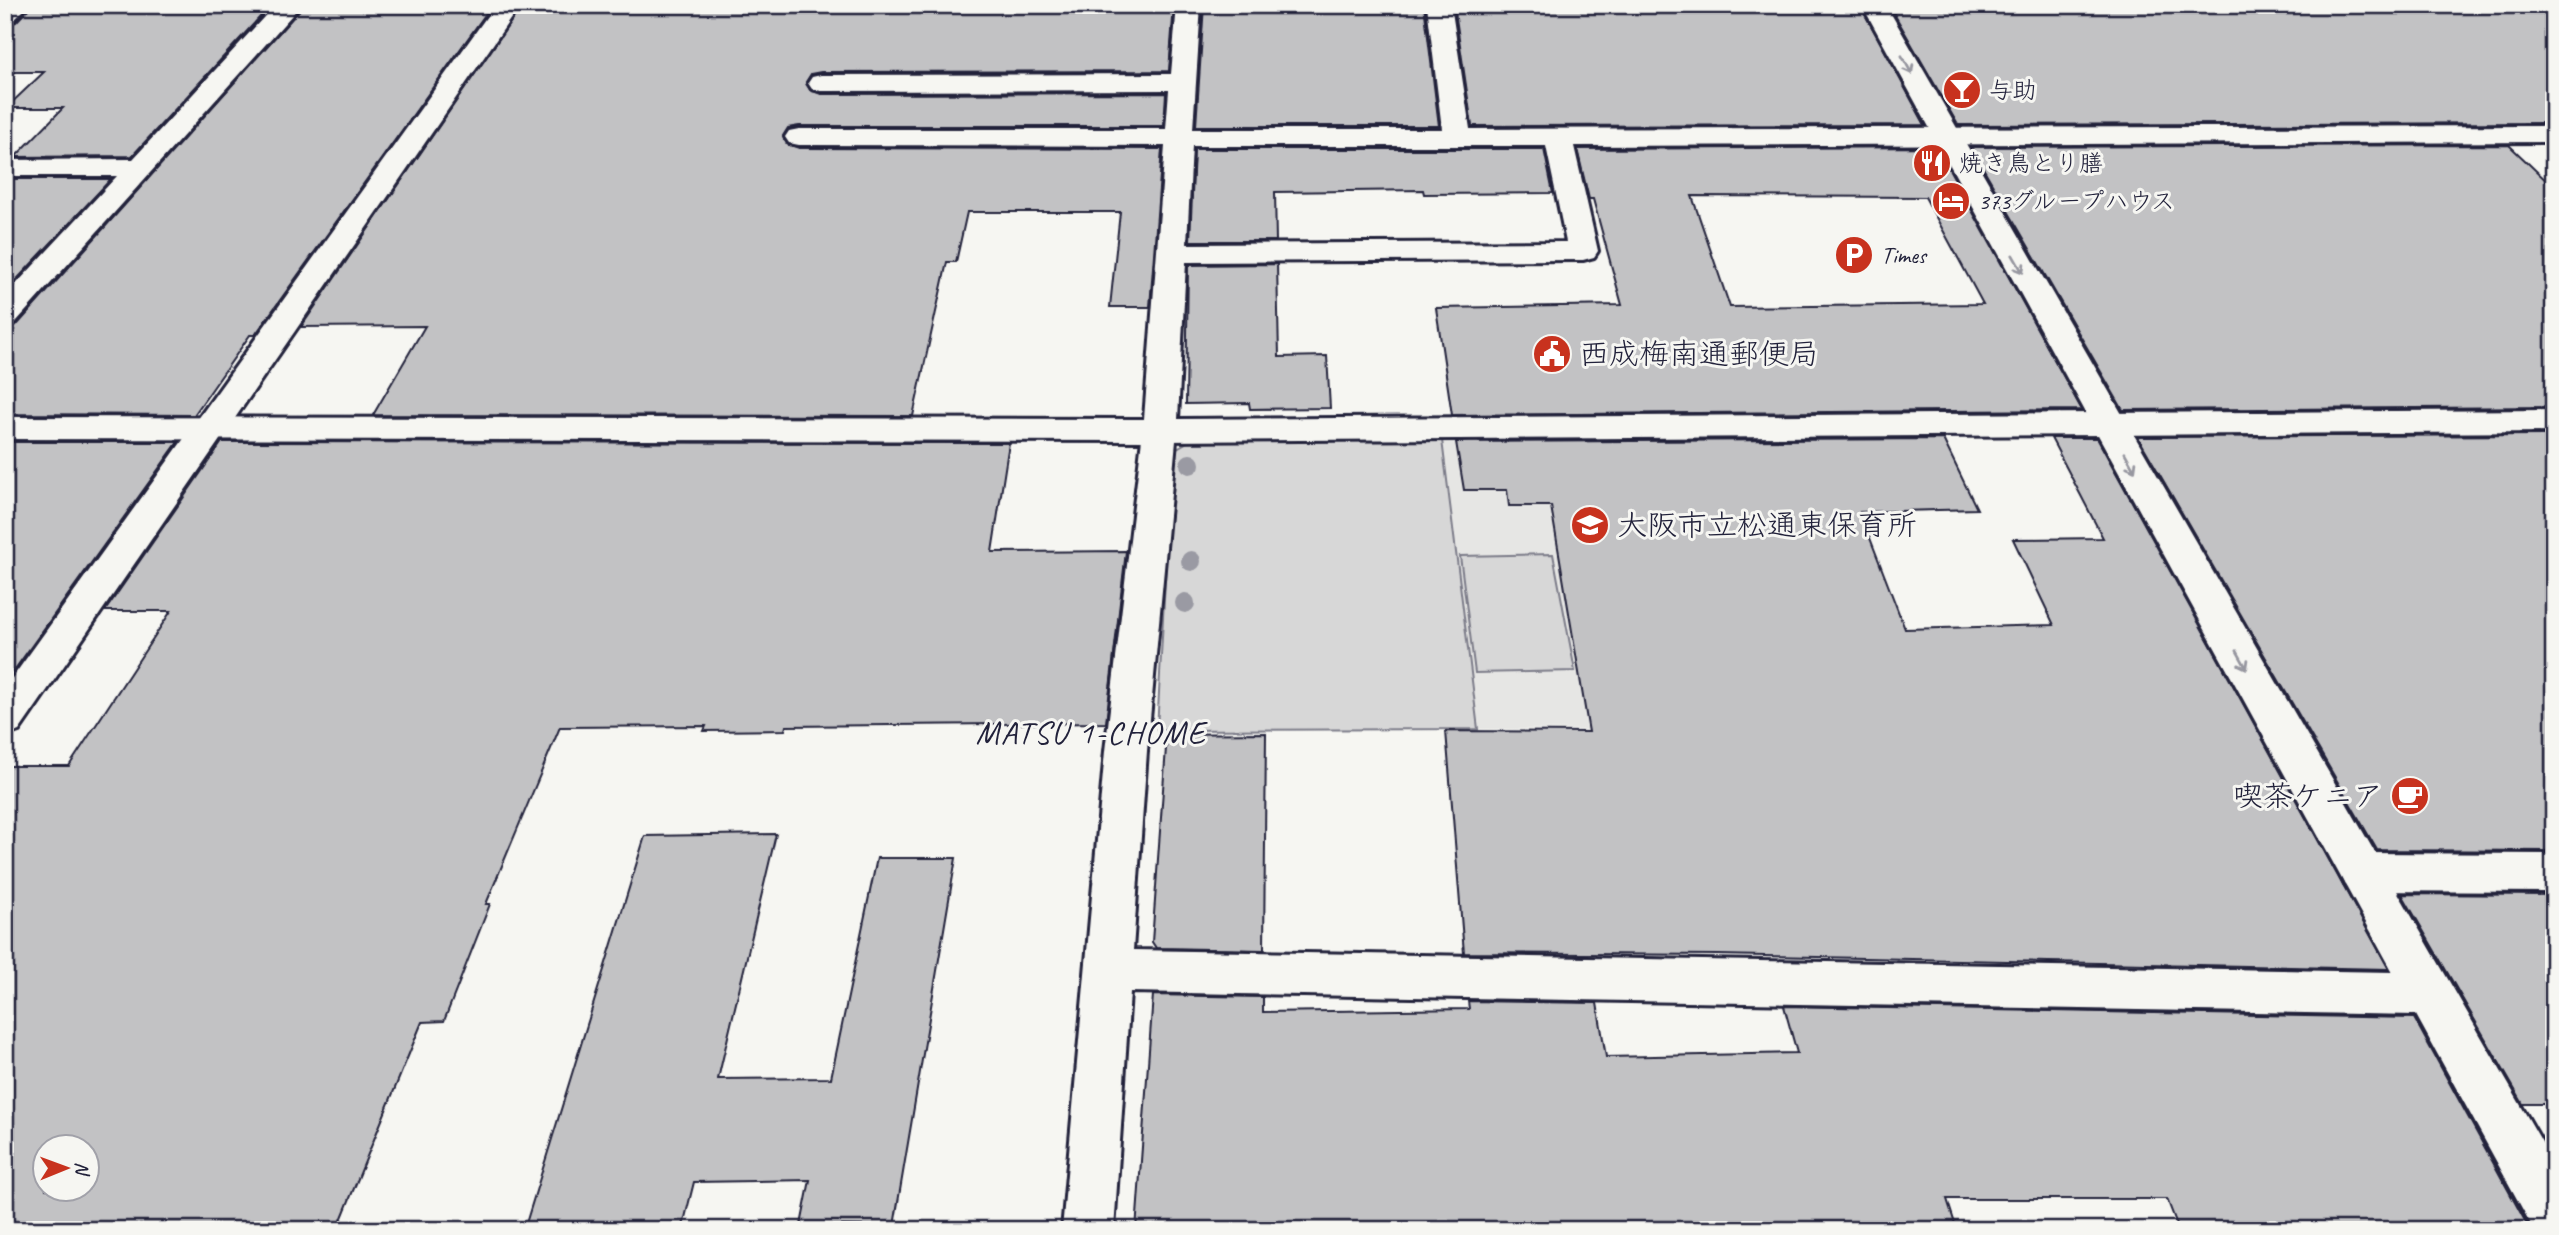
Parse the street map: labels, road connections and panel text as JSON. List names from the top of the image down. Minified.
{"districts":["MATSU 1-CHOME"],"places":{"bar":["与助"],"restaurant":["焼き鳥とり膳"],"hotel":["373グループハウス"],"parking":["Times"],"public building":["西成梅南通郵便局"],"school or university":["大阪市立松通東保育所"],"cafe":["喫茶ケニア"]},"north":"right"}
